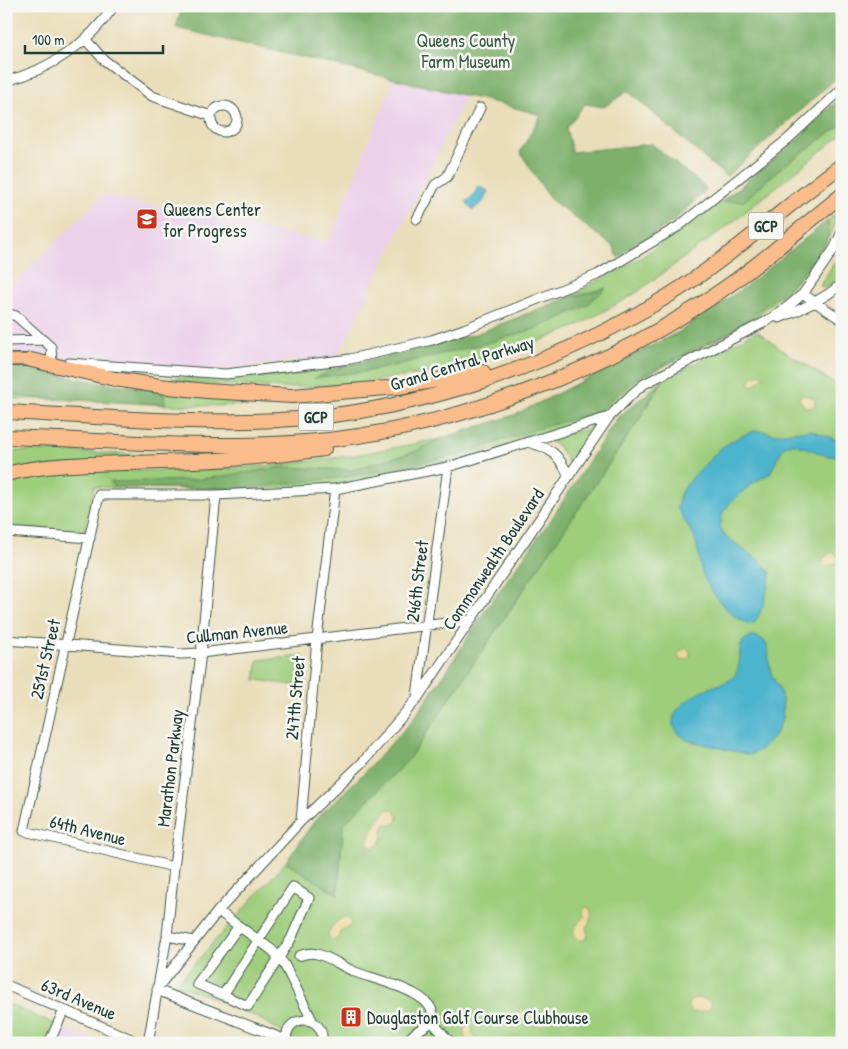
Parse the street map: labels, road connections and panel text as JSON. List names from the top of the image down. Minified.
{"streets":{"highway":["GCP","Grand Central Parkway"],"street":["Commonwealth Boulevard","246th Street","Cullman Avenue","251st Street","247th Street","Marathon Parkway","64th Avenue","63rd Avenue"]},"crossings":[["Commonwealth Boulevard","246th Street"],["Commonwealth Boulevard","Cullman Avenue"],["Commonwealth Boulevard","247th Street"],["Commonwealth Boulevard","Marathon Parkway"],["246th Street","Cullman Avenue"],["Cullman Avenue","251st Street"],["Cullman Avenue","247th Street"],["Cullman Avenue","Marathon Parkway"],["251st Street","Marathon Parkway"],["251st Street","64th Avenue"],["Marathon Parkway","64th Avenue"]],"parks":["Queens County Farm Museum"],"places":{"school or university":["Queens Center for Progress"],"building":["Douglaston Golf Course Clubhouse"]},"scale_bar":"100 m"}
